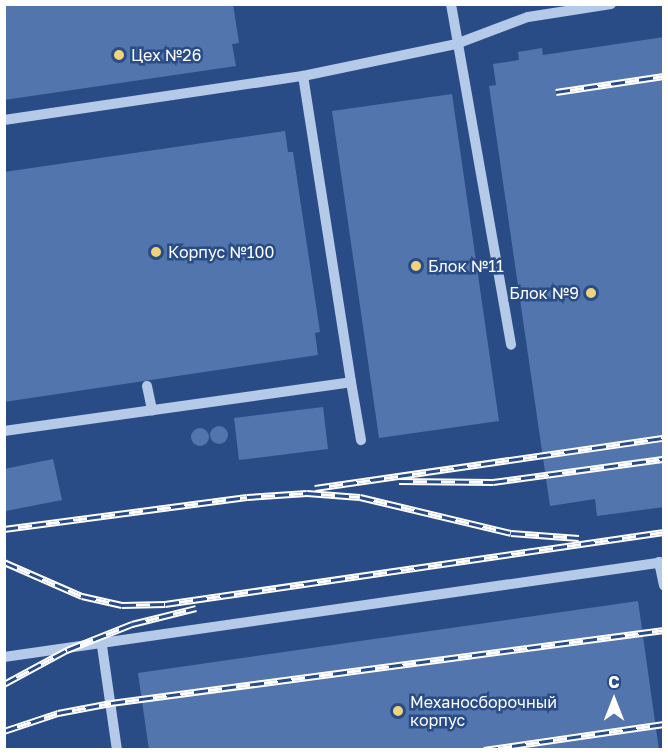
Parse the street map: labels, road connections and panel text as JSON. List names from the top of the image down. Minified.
{"places":["Цех №26","Корпус №100","Блок №11","Блок №9","Механосборочный корпус"],"north":"top"}
